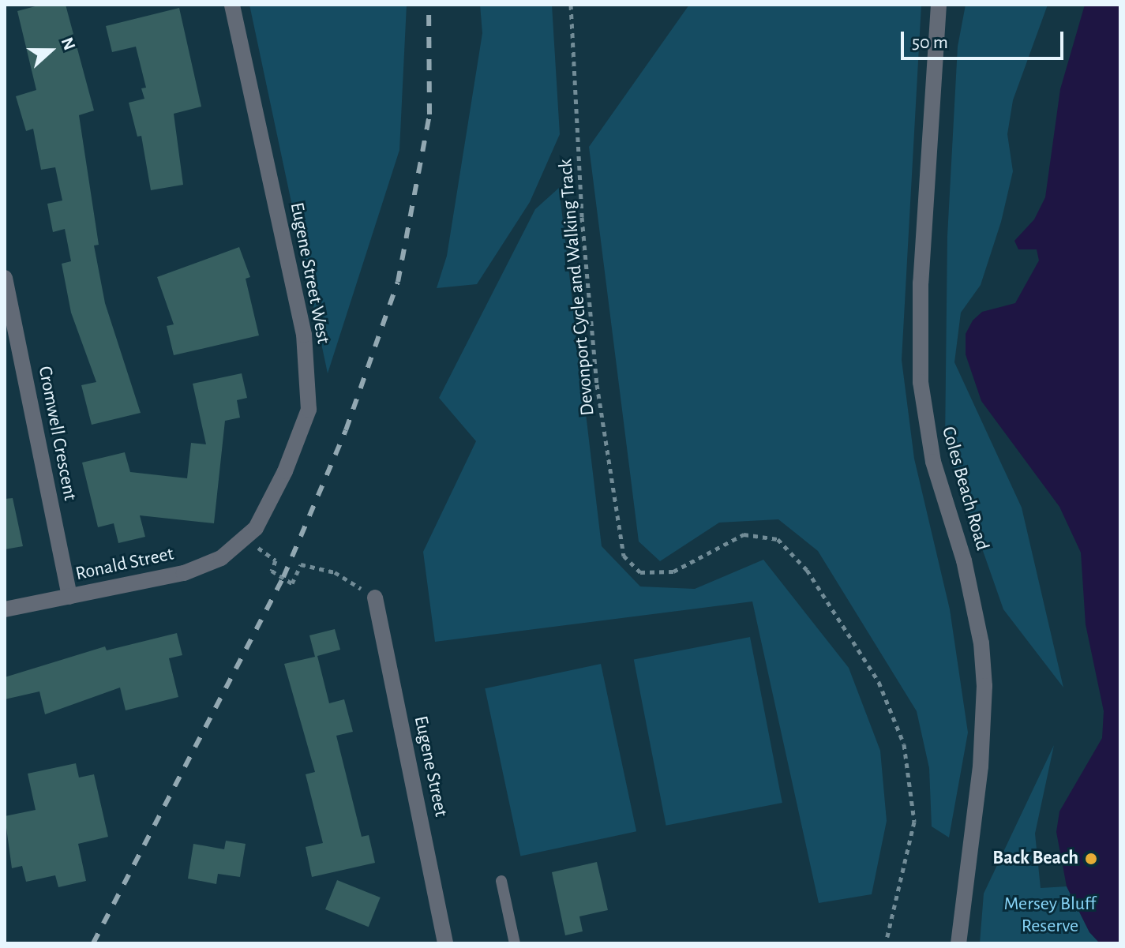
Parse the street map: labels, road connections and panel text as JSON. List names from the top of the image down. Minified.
{"streets":{"street":["Eugene Street West","Cromwell Crescent","Coles Beach Road","Ronald Street","Eugene Street"],"path":["Devonport Cycle and Walking Track"]},"crossings":[["Eugene Street West","Ronald Street"],["Cromwell Crescent","Ronald Street"]],"parks":["Mersey Bluff Reserve"],"places":["Back Beach"],"scale_bar":"50 m","north":"right"}
